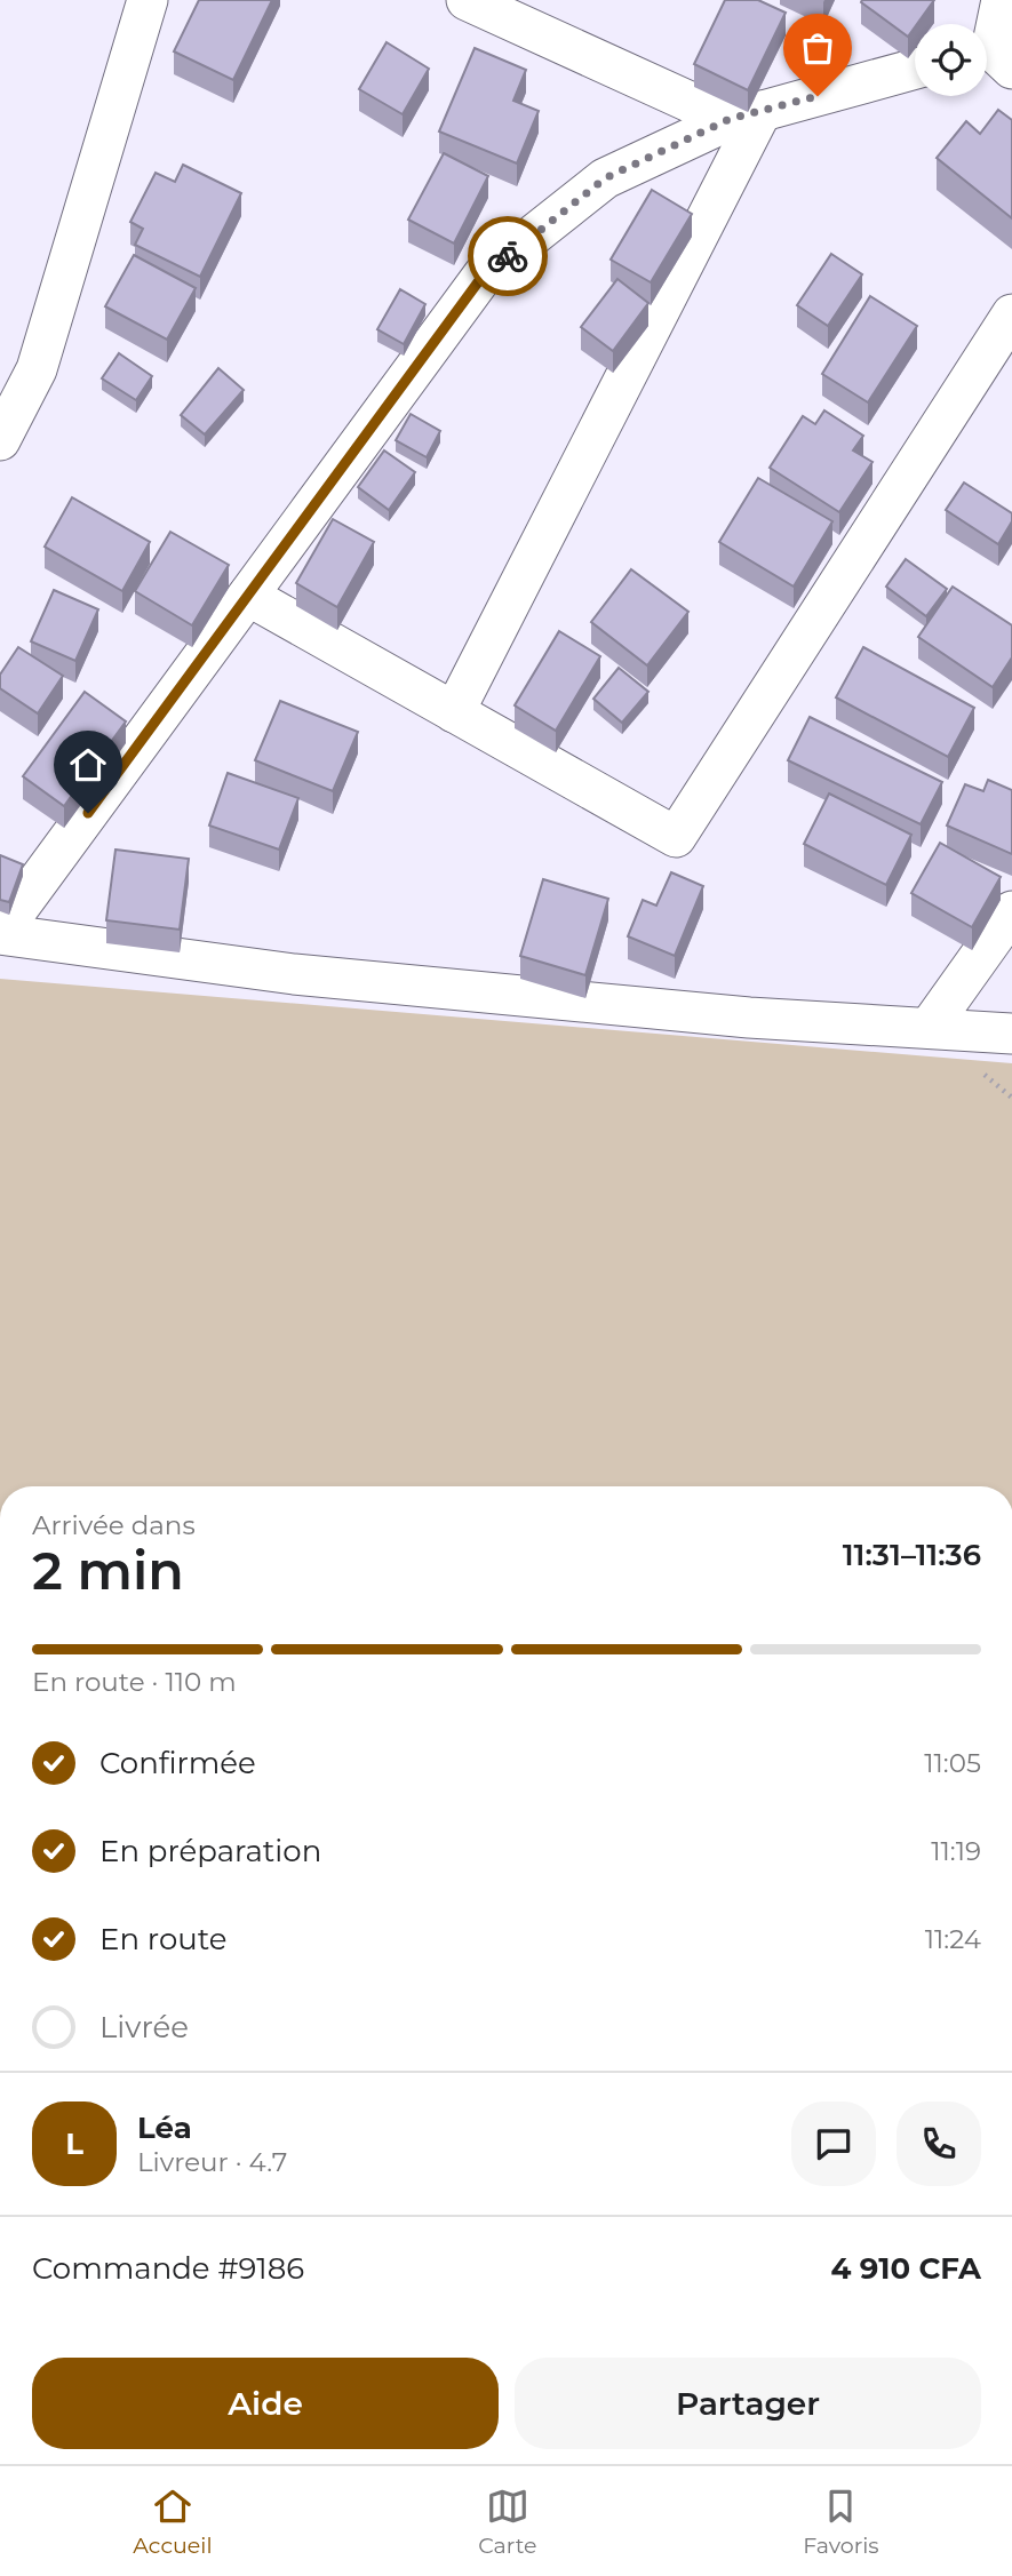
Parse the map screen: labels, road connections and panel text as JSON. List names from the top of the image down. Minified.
{"page":{"heading":["2 min","Arrivée dans","11:31–11:36"],"panel":["Léa","Livreur · 4.7","Commande #9186","4 910 CFA"],"bar":"En route · 110 m","list":[["Confirmée","11:05"],["En préparation","11:19"],["En route","11:24"],"Livrée"],"round":"L","buttons":["Aide","Partager"],"tabs":["Accueil","Carte","Favoris"]}}
